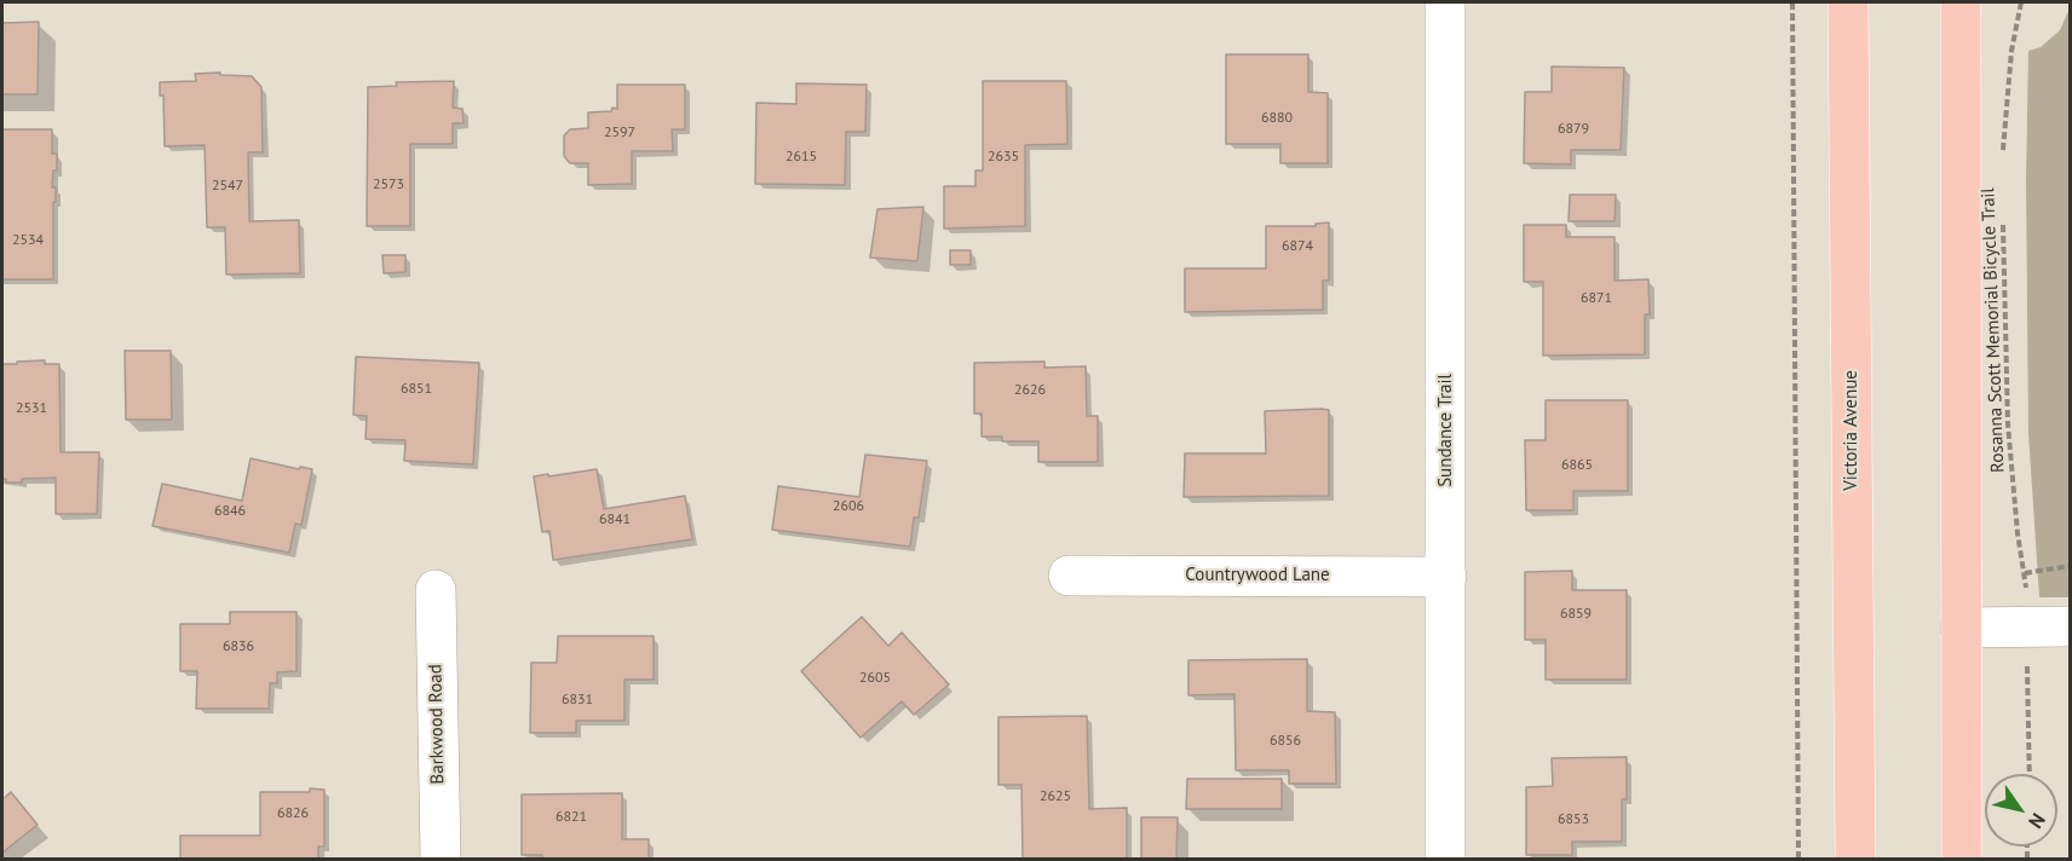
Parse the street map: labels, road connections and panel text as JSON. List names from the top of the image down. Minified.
{"streets":{"main road":["Victoria Avenue"],"street":["Sundance Trail","Countrywood Lane","Barkwood Road"],"path":["Rosanna Scott Memorial Bicycle Trail"]},"crossings":[["Sundance Trail","Countrywood Lane"]],"house_numbers":["6880","6879","2597","2615","2635","2573","2547","2534","6874","6871","6851","2626","2531","6865","2606","6846","6841","6859","6836","2605","6831","6856","2625","6826","6821","6853"],"north":"bottom right"}
